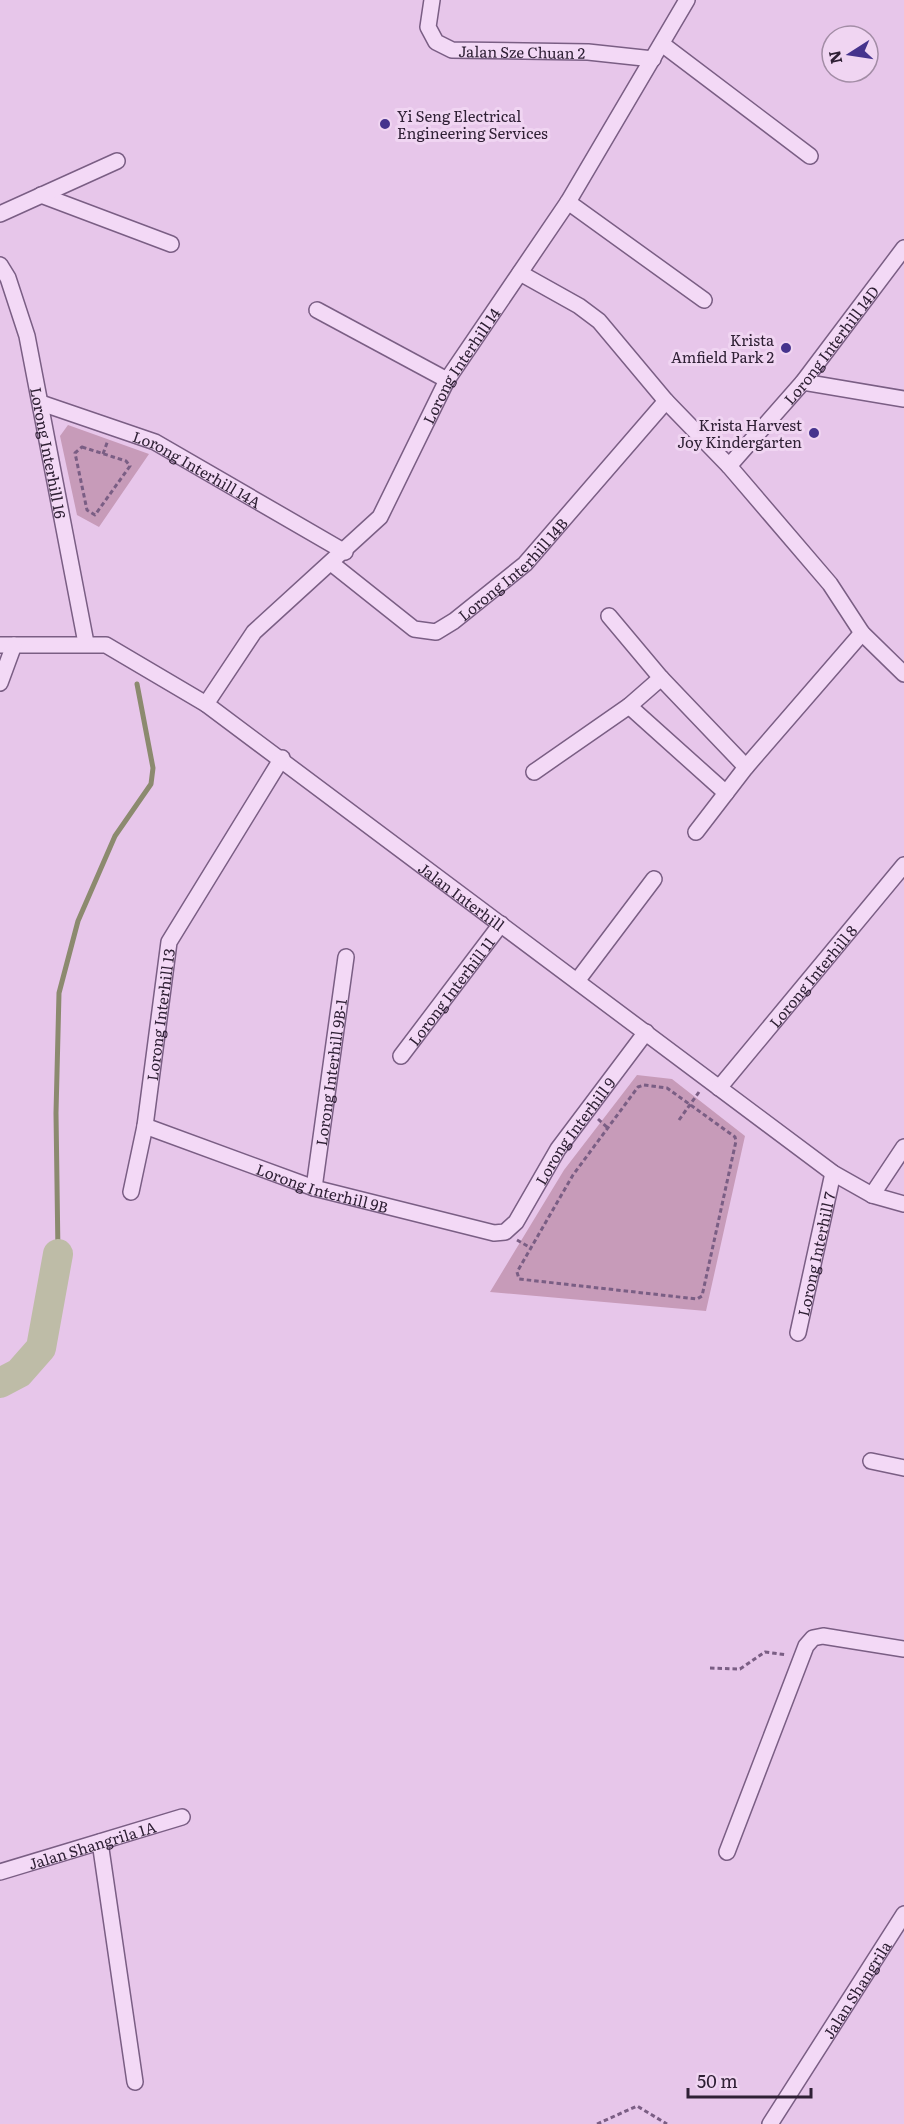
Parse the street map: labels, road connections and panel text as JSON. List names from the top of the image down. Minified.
{"streets":{"street":["Jalan Sze Chuan 2","Lorong Interhill 14D","Lorong Interhill 14","Lorong Interhill 16","Lorong Interhill 14A","Lorong Interhill 14B","Jalan Interhill","Lorong Interhill 8","Lorong Interhill 11","Lorong Interhill 13","Lorong Interhill 9B-1","Lorong Interhill 9","Lorong Interhill 9B","Lorong Interhill 7","Jalan Shangrila 1A","Jalan Shangrila"]},"crossings":[["Jalan Sze Chuan 2","Lorong Interhill 14"],["Lorong Interhill 14","Lorong Interhill 14A"],["Lorong Interhill 14","Lorong Interhill 14B"],["Lorong Interhill 14","Jalan Interhill"],["Lorong Interhill 16","Lorong Interhill 14A"],["Lorong Interhill 16","Jalan Interhill"],["Jalan Interhill","Lorong Interhill 8"],["Jalan Interhill","Lorong Interhill 11"],["Jalan Interhill","Lorong Interhill 13"],["Jalan Interhill","Lorong Interhill 9"],["Jalan Interhill","Lorong Interhill 7"],["Lorong Interhill 13","Lorong Interhill 9B"],["Lorong Interhill 9B-1","Lorong Interhill 9B"],["Lorong Interhill 9","Lorong Interhill 9B"]],"places":["Yi Seng Electrical Engineering Services","Krista Amfield Park 2","Krista Harvest Joy Kindergarten"],"scale_bar":"50 m","north":"left"}
